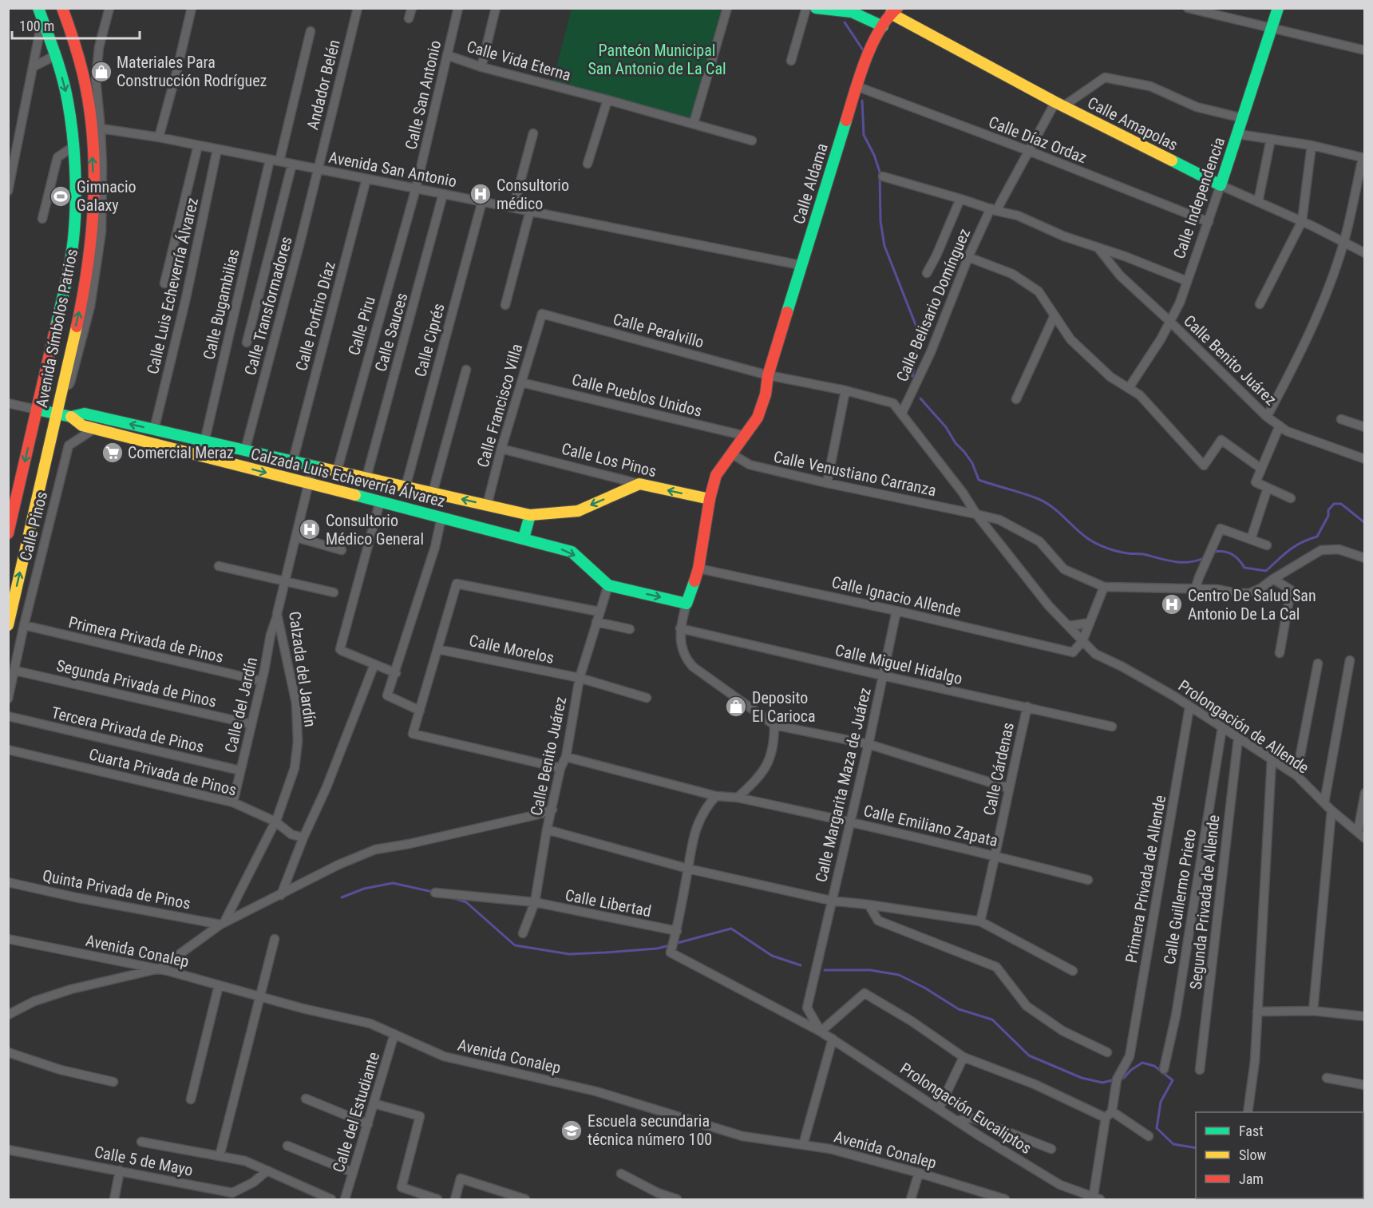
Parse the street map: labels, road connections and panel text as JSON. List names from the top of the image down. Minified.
{"streets":{"main road":["Calle Amapolas","Calle Aldama","Calle Independencia","Avenida Símbolos Patrios","Calle Los Pinos","Calzada Luis Echeverría Álvarez"],"street":["Calle Vida Eterna","Andador Belén","Calle San Antonio","Calle Díaz Ordaz","Avenida San Antonio","Calle Luis Echeverría Álvarez","Calle Bugambilias","Calle Belisario Domínguez","Calle Transformadores","Calle Porfirio Díaz","Calle Piru","Calle Peralvillo","Calle Sauces","Calle Ciprés","Calle Benito Juárez","Calle Pueblos Unidos","Calle Francisco Villa","Calle Venustiano Carranza","Calle Pinos","Calle Ignacio Allende","Primera Privada de Pinos","Calle Morelos","Calle Miguel Hidalgo","Calzada del Jardín","Segunda Privada de Pinos","Calle del Jardín","Prolongación de Allende","Tercera Privada de Pinos","Calle Cárdenas","Cuarta Privada de Pinos","Calle Margarita Maza de Juárez","Calle Emiliano Zapata","Primera Privada de Allende","Quinta Privada de Pinos","Calle Guillermo Prieto","Segunda Privada de Allende","Calle Libertad","Avenida Conalep","Prolongación Eucaliptos","Calle del Estudiante","Calle 5 de Mayo"]},"crossings":[["Calle Vida Eterna","Calle San Antonio"],["Andador Belén","Avenida San Antonio"],["Andador Belén","Calle Transformadores"],["Calle San Antonio","Avenida San Antonio"],["Calle San Antonio","Calle Piru"],["Calle Amapolas","Calle Aldama"],["Calle Amapolas","Calle Independencia"],["Calle Amapolas","Calle Belisario Domínguez"],["Calle Díaz Ordaz","Calle Aldama"],["Calle Díaz Ordaz","Calle Independencia"],["Calle Díaz Ordaz","Calle Belisario Domínguez"],["Avenida San Antonio","Calle Aldama"],["Avenida San Antonio","Calle Luis Echeverría Álvarez"],["Avenida San Antonio","Calle Bugambilias"],["Avenida San Antonio","Calle Transformadores"],["Avenida San Antonio","Calle Porfirio Díaz"],["Avenida San Antonio","Calle Piru"],["Avenida San Antonio","Avenida Símbolos Patrios"],["Avenida San Antonio","Calle Sauces"],["Avenida San Antonio","Calle Ciprés"],["Calle Aldama","Calle Peralvillo"],["Calle Aldama","Calle Pueblos Unidos"],["Calle Aldama","Calle Los Pinos"],["Calle Aldama","Calle Venustiano Carranza"],["Calle Aldama","Calle Ignacio Allende"],["Calle Independencia","Calle Benito Juárez"],["Calle Luis Echeverría Álvarez","Calzada Luis Echeverría Álvarez"],["Calle Bugambilias","Calzada Luis Echeverría Álvarez"],["Calle Belisario Domínguez","Calle Peralvillo"],["Calle Transformadores","Calzada Luis Echeverría Álvarez"],["Calle Porfirio Díaz","Calzada Luis Echeverría Álvarez"],["Calle Piru","Calzada Luis Echeverría Álvarez"],["Avenida Símbolos Patrios","Calzada Luis Echeverría Álvarez"],["Calle Peralvillo","Calle Francisco Villa"],["Calle Sauces","Calzada Luis Echeverría Álvarez"],["Calle Ciprés","Calzada Luis Echeverría Álvarez"],["Calle Benito Juárez","Calzada Luis Echeverría Álvarez"],["Calle Benito Juárez","Calle Morelos"],["Calle Benito Juárez","Calle Libertad"],["Calle Pueblos Unidos","Calle Francisco Villa"],["Calle Francisco Villa","Calle Los Pinos"],["Calle Francisco Villa","Calzada Luis Echeverría Álvarez"],["Calle Los Pinos","Calzada Luis Echeverría Álvarez"],["Calzada Luis Echeverría Álvarez","Calle Pinos"],["Calzada Luis Echeverría Álvarez","Calzada del Jardín"],["Calle Pinos","Primera Privada de Pinos"],["Calle Pinos","Segunda Privada de Pinos"],["Calle Ignacio Allende","Prolongación de Allende"],["Calle Ignacio Allende","Calle Margarita Maza de Juárez"],["Primera Privada de Pinos","Calle del Jardín"],["Calle Miguel Hidalgo","Calle Cárdenas"],["Calle Miguel Hidalgo","Calle Margarita Maza de Juárez"],["Calzada del Jardín","Calle del Jardín"],["Calzada del Jardín","Cuarta Privada de Pinos"],["Calzada del Jardín","Quinta Privada de Pinos"],["Segunda Privada de Pinos","Calle del Jardín"],["Calle del Jardín","Tercera Privada de Pinos"],["Calle del Jardín","Cuarta Privada de Pinos"],["Prolongación de Allende","Primera Privada de Allende"],["Prolongación de Allende","Calle Guillermo Prieto"],["Prolongación de Allende","Segunda Privada de Allende"],["Calle Cárdenas","Calle Emiliano Zapata"],["Calle Margarita Maza de Juárez","Calle Emiliano Zapata"],["Calle Margarita Maza de Juárez","Prolongación Eucaliptos"],["Calle Emiliano Zapata","Prolongación Eucaliptos"],["Calle Libertad","Prolongación Eucaliptos"],["Avenida Conalep","Calle del Estudiante"]],"parks":["Panteón Municipal San Antonio de La Cal"],"places":{"shop":["Materiales Para Construcción Rodríguez","Deposito El Carioca"],"hospital":["Consultorio médico","Consultorio Médico General","Centro De Salud San Antonio De La Cal"],"sports":["Gimnacio Galaxy"],"supermarket":["Comercial Meraz"],"school or university":["Escuela secundaria técnica número 100"]},"legend":["Fast","Slow","Jam"],"scale_bar":"100 m"}
